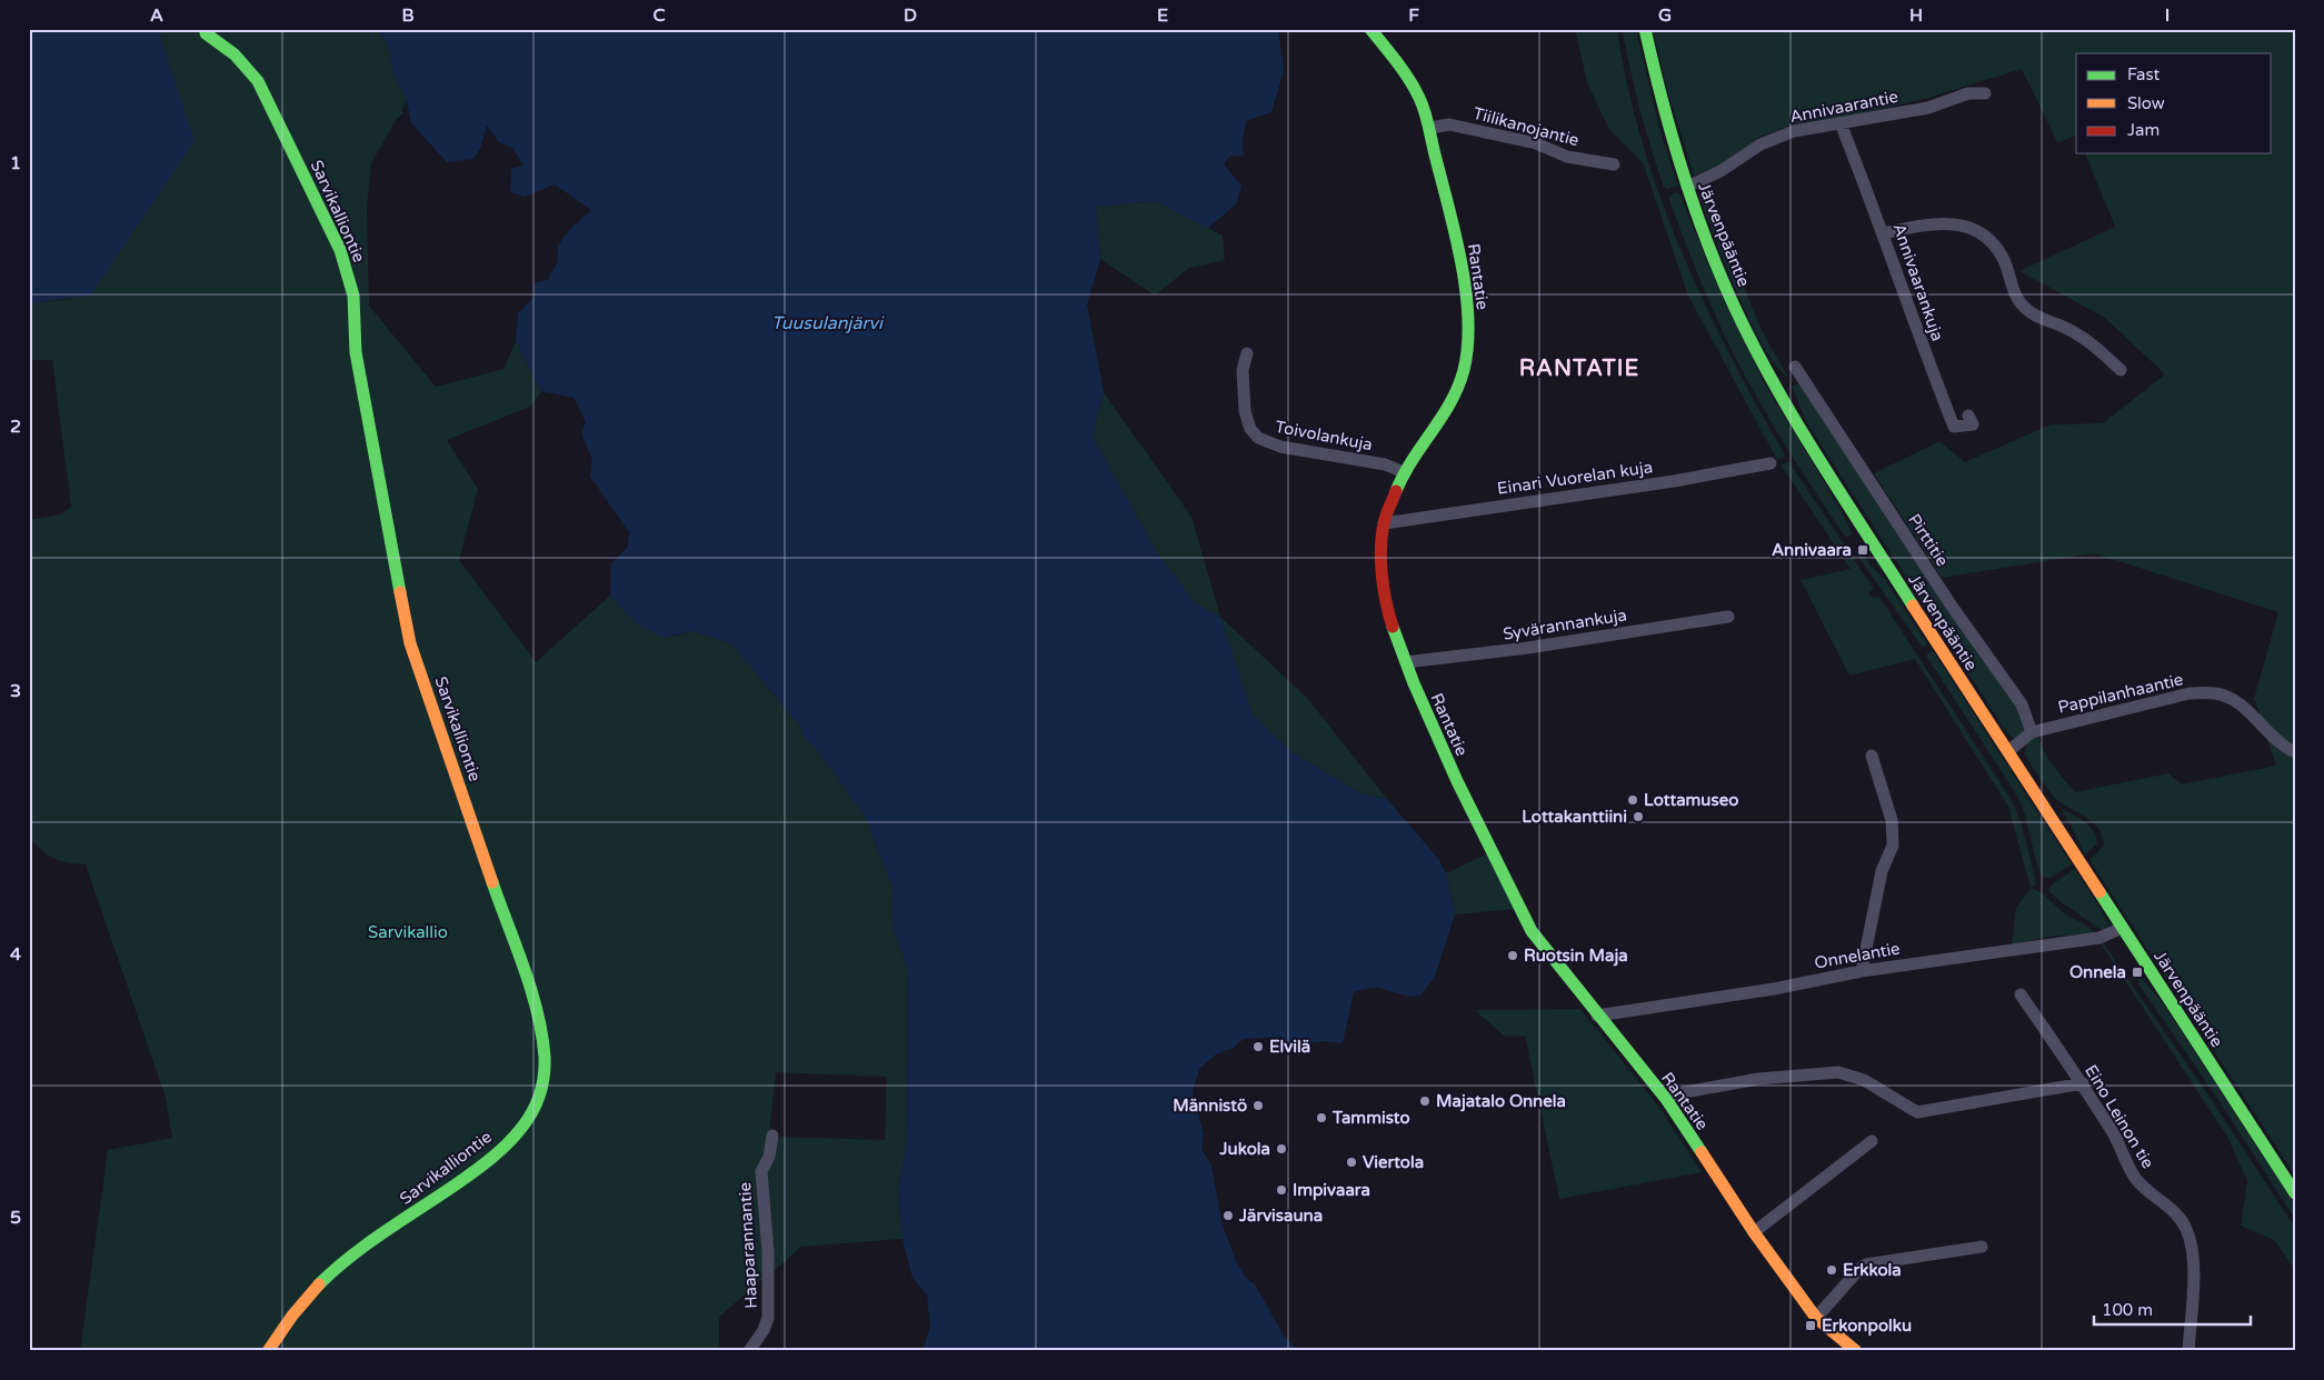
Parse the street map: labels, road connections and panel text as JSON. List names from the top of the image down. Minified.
{"streets":{"street":["Annivaarantie","Tiilikanojantie","Sarvikalliontie","Järvenpääntie","Rantatie","Annivaarankuja","Toivolankuja","Einari Vuorelan kuja","Pirttitie","Syvärannankuja","Pappilanhaantie","Onnelantie","Eino Leinon tie","Haaparannantie"]},"crossings":[["Annivaarantie","Järvenpääntie"],["Annivaarantie","Annivaarankuja"],["Tiilikanojantie","Rantatie"],["Järvenpääntie","Pappilanhaantie"],["Järvenpääntie","Onnelantie"],["Rantatie","Toivolankuja"],["Rantatie","Einari Vuorelan kuja"],["Rantatie","Syvärannankuja"],["Rantatie","Onnelantie"],["Pirttitie","Pappilanhaantie"]],"districts":["RANTATIE"],"water":["Tuusulanjärvi"],"parks":["Sarvikallio"],"places":{"transit":["Annivaara","Onnela","Erkonpolku"],"other":["Lottamuseo","Lottakanttiini","Ruotsin Maja","Elvilä","Majatalo Onnela","Männistö","Tammisto","Jukola","Viertola","Impivaara","Järvisauna","Erkkola"]},"legend":["Fast","Slow","Jam"],"scale_bar":"100 m","grid":{"columns":["A","B","C","D","E","F","G","H","I"],"rows":["1","2","3","4","5"]}}
